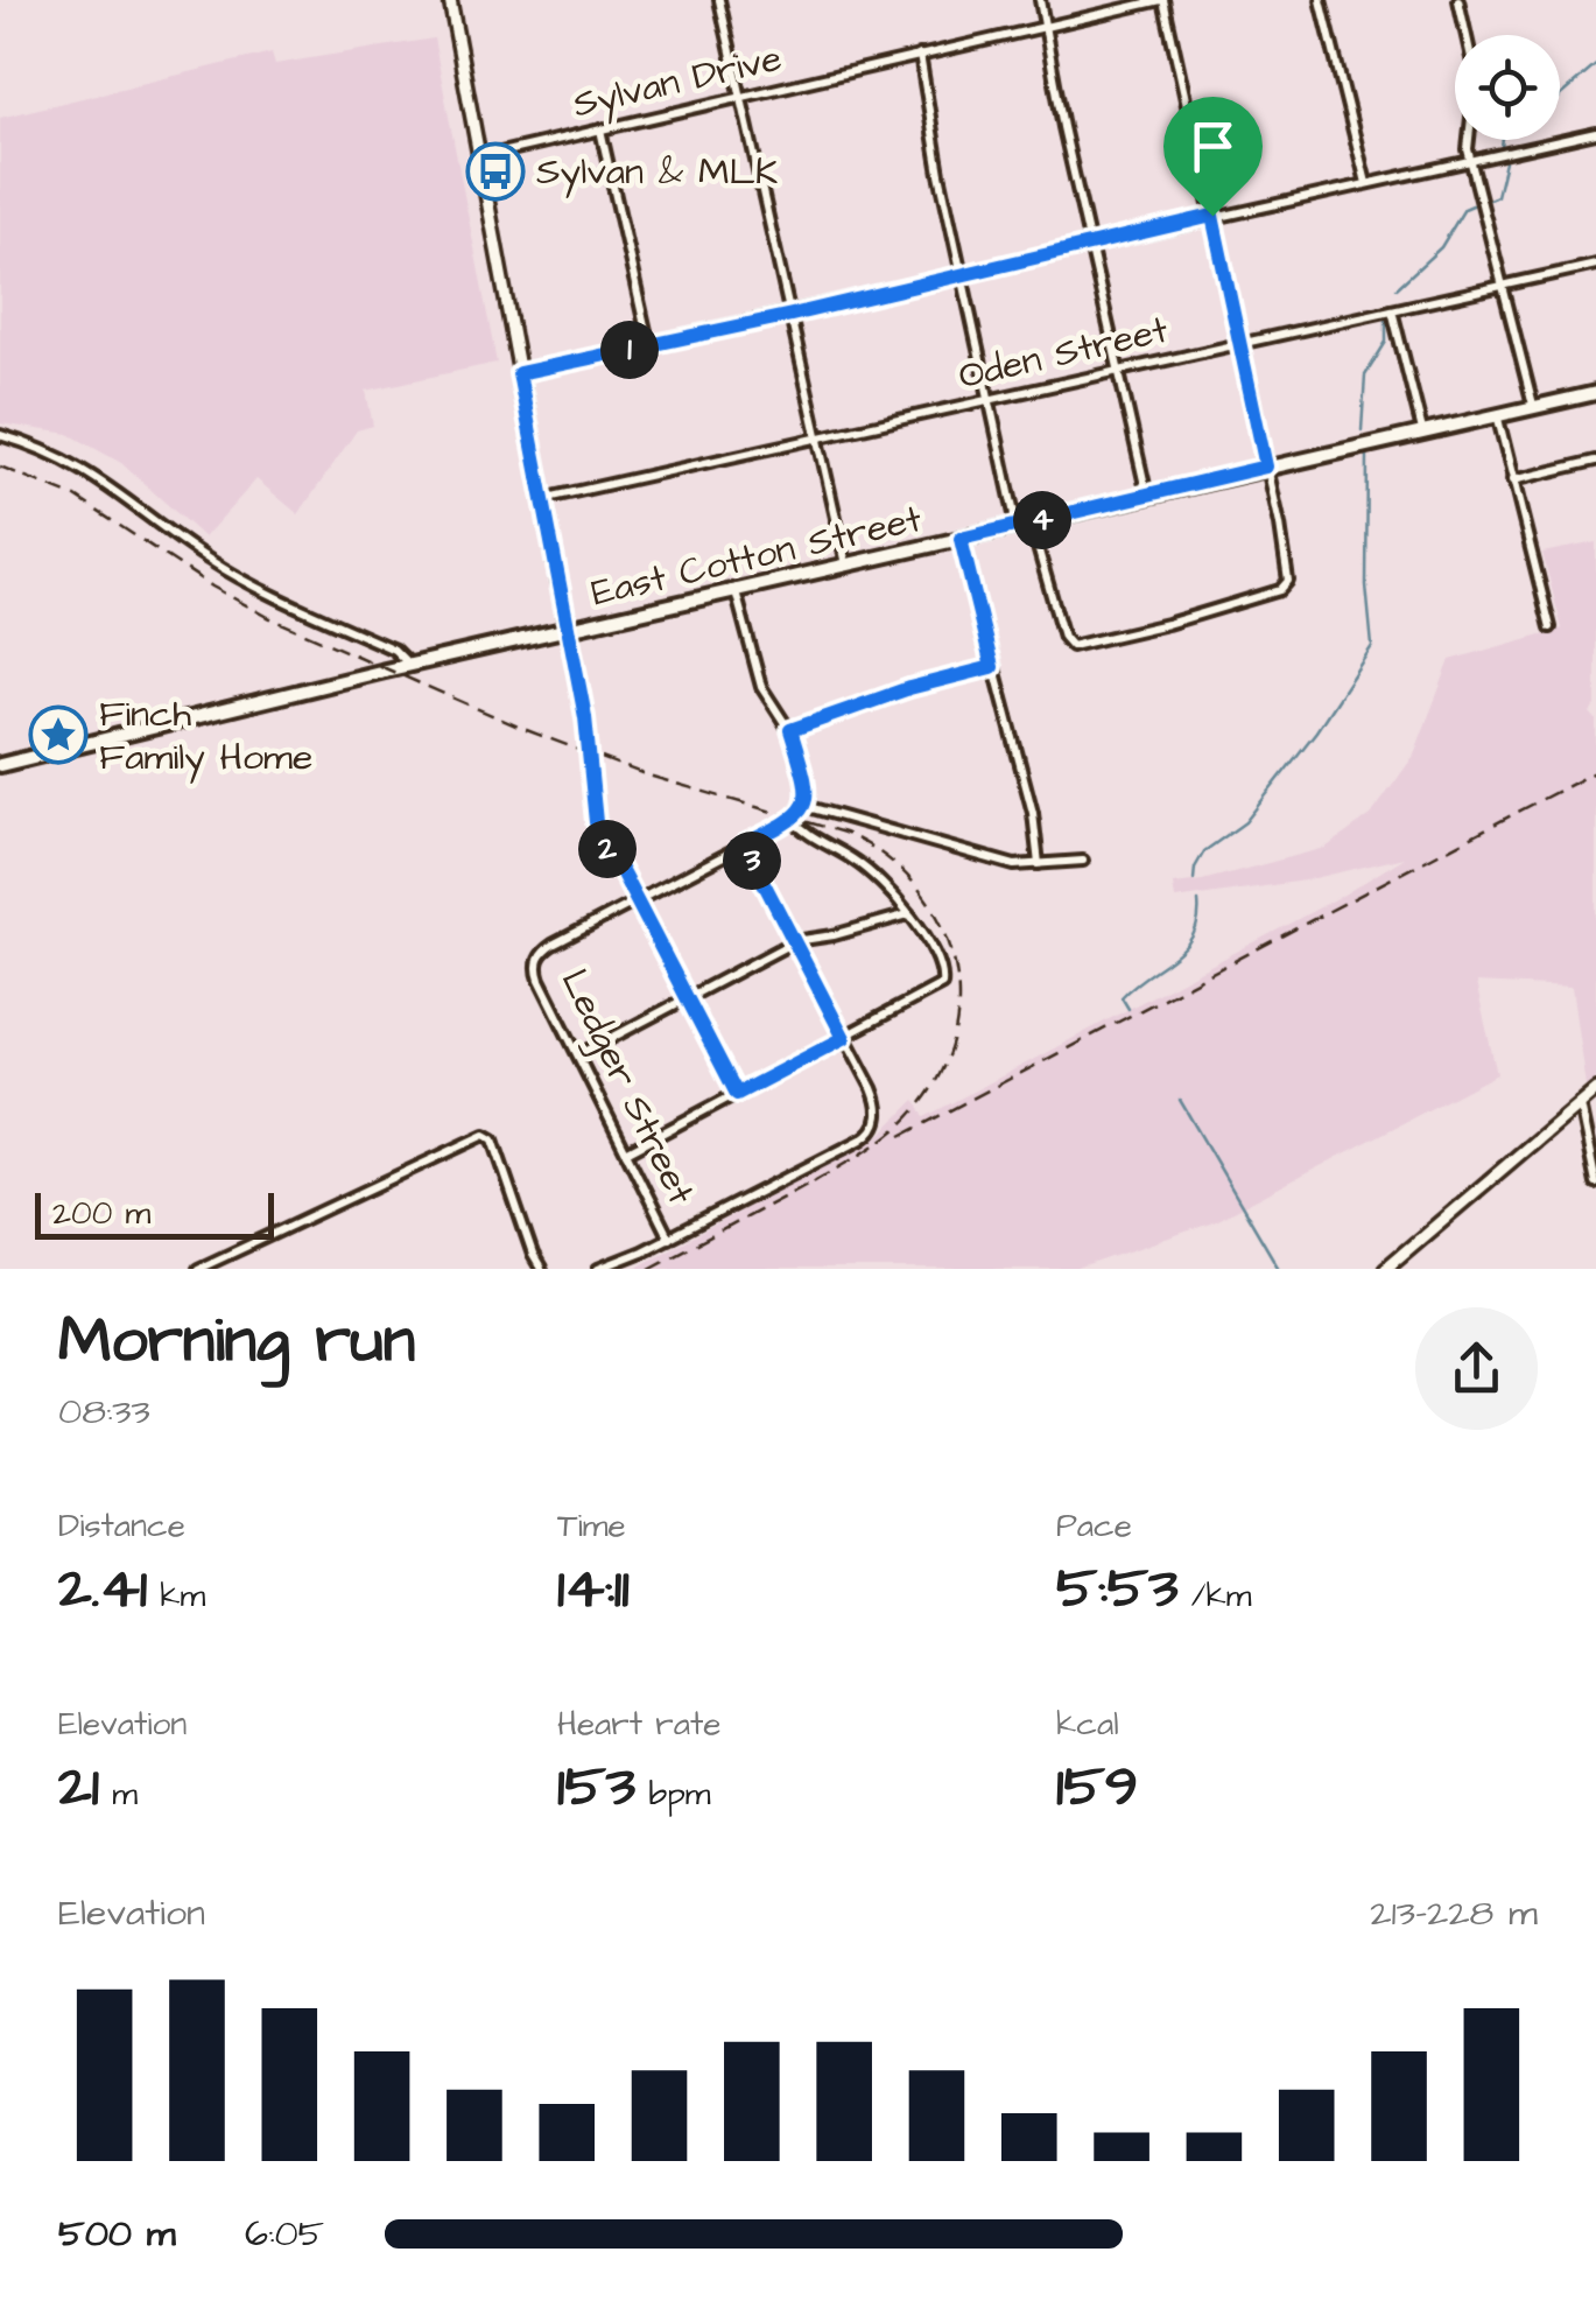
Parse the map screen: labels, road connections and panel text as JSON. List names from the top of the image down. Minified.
{"streets":{"main road":["East Cotton Street"],"street":["Sylvan Drive","Oden Street","Ledger Street"]},"places":{"bus stop":["Sylvan & MLK"],"place":["Finch Family Home"]},"scale_bar":"200 m","page":{"pins":["1","4","2","3"],"scale":"200 m","heading":["Morning run","08:33"],"stats":[["Distance","2.41 km"],["Time","14:11"],["Pace","5:53 /km"],["Elevation","21 m"],["Heart rate","153 bpm"],["kcal","159"]],"chart":["Elevation","213–228 m"],"list":[{"name":"500 m","note":"6:05"}]}}
